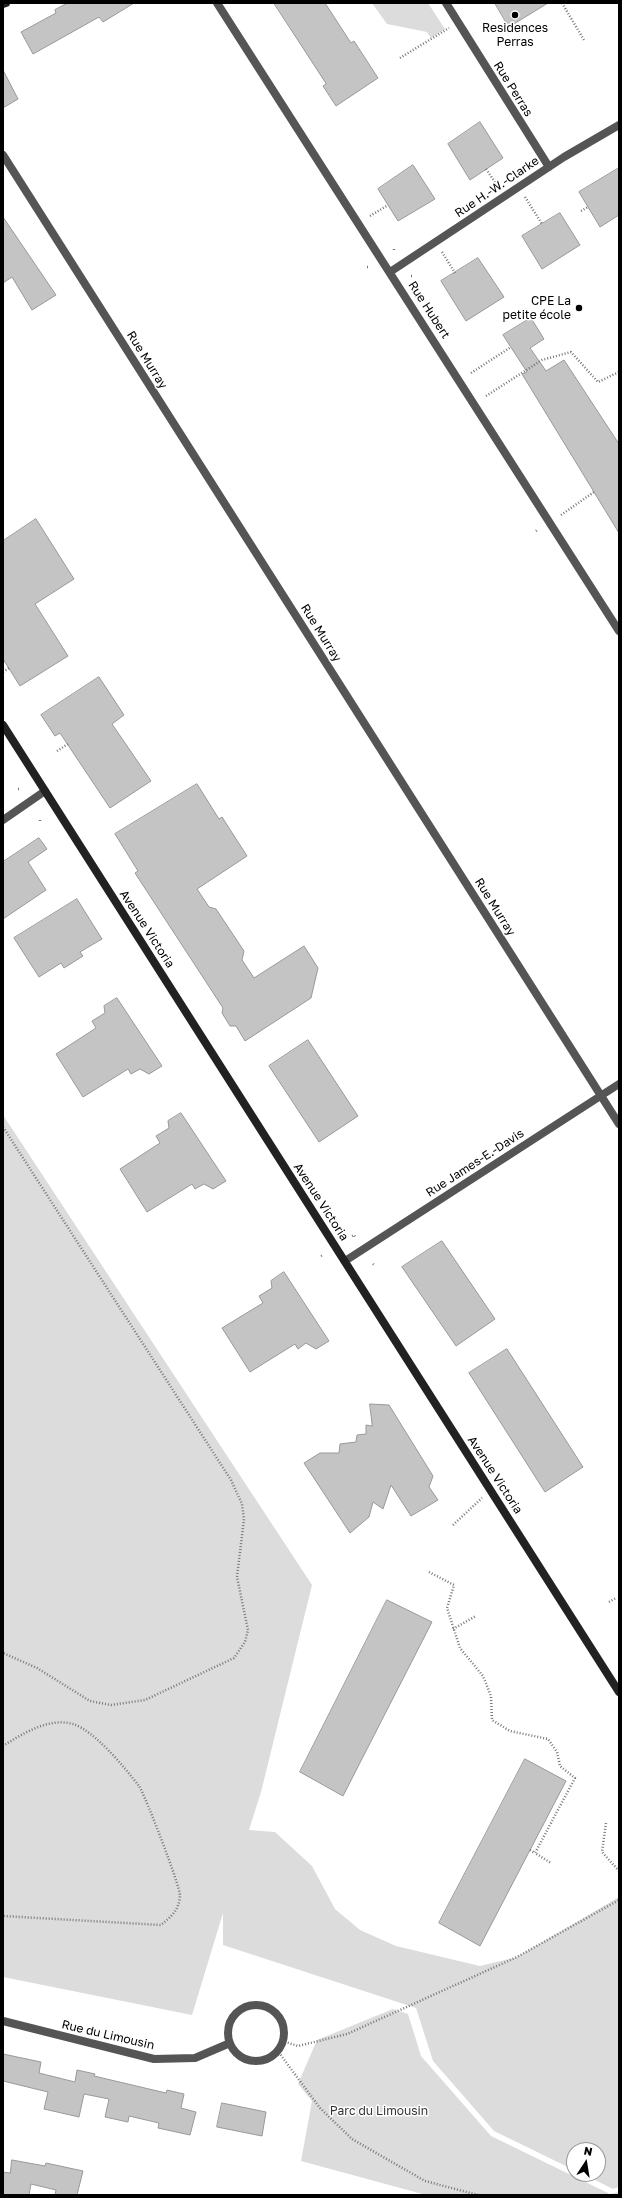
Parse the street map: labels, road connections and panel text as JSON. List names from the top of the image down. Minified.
{"streets":{"street":["Rue Perras","Rue H.-W.-Clarke","Rue Hubert","Rue Murray","Avenue Victoria","Rue James-E.-Davis","Rue du Limousin"]},"crossings":[["Rue Perras","Rue H.-W.-Clarke"],["Rue H.-W.-Clarke","Rue Hubert"],["Rue Murray","Rue James-E.-Davis"],["Avenue Victoria","Rue James-E.-Davis"]],"parks":["Parc du Limousin"],"places":["Residences Perras","CPE La petite école"],"north":"top"}
